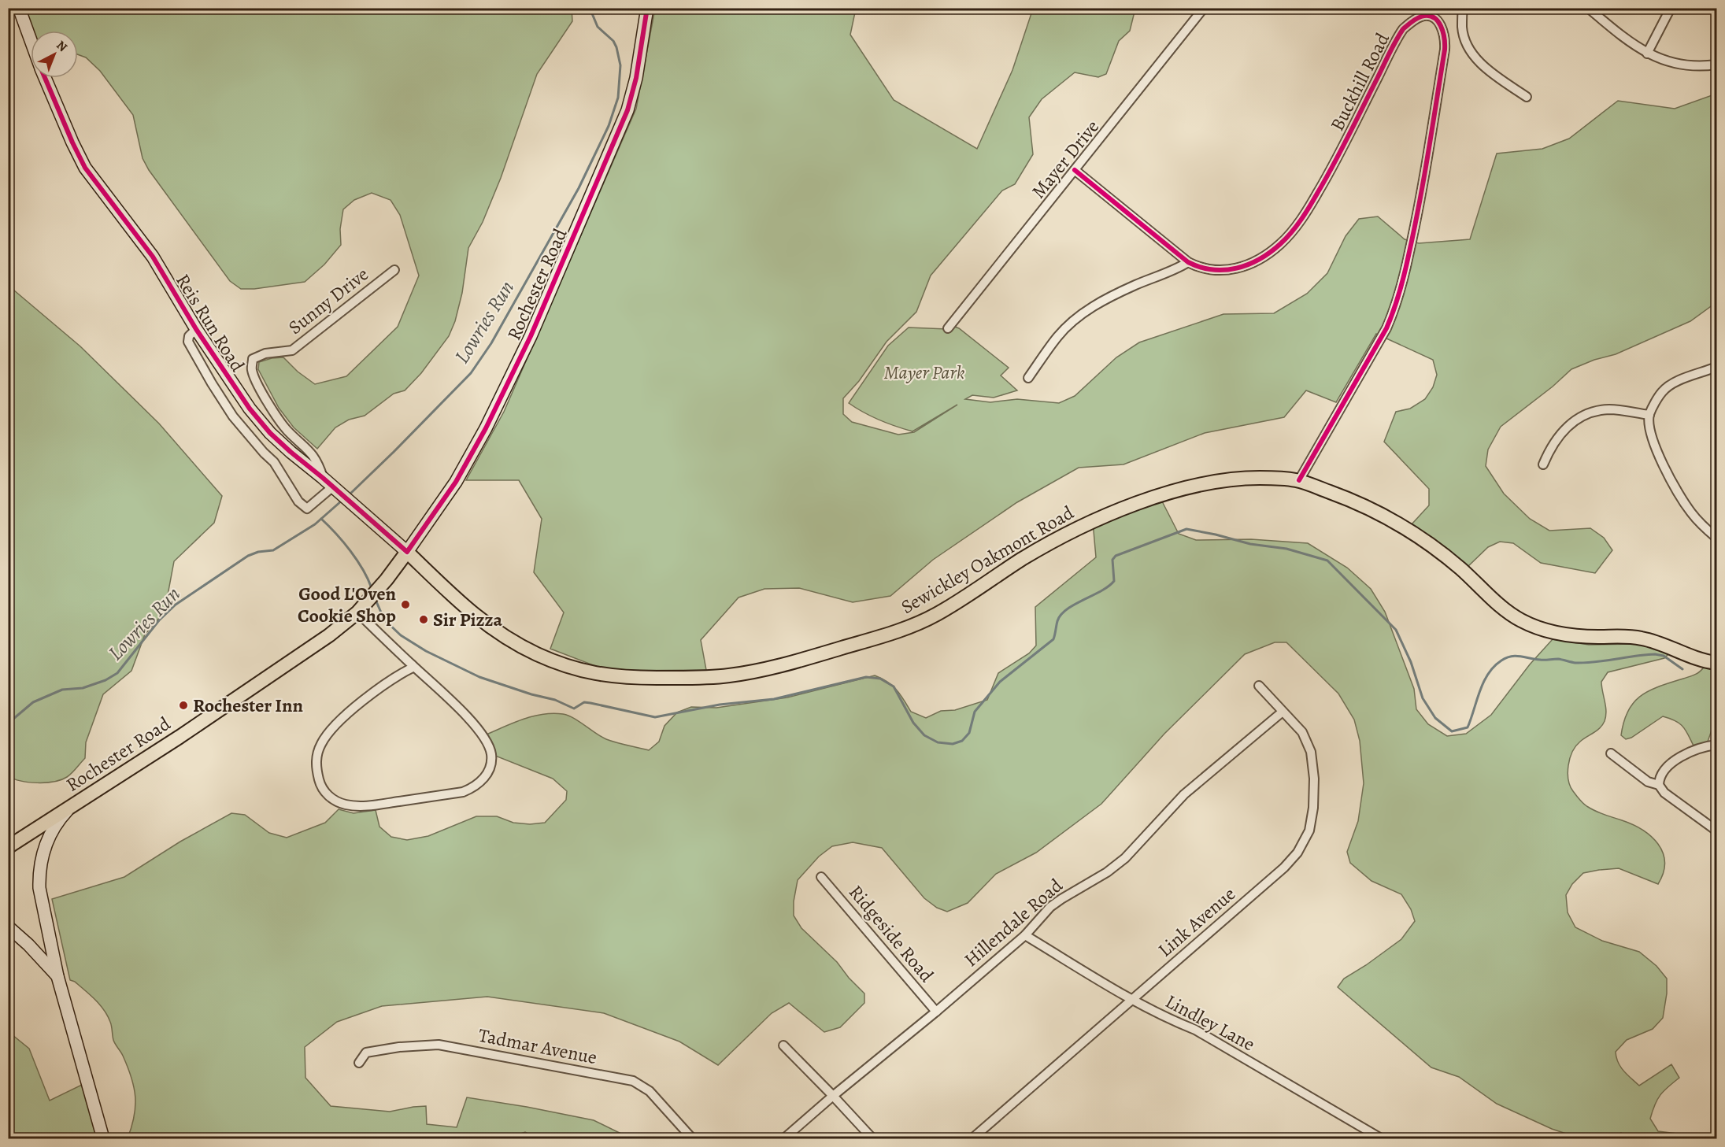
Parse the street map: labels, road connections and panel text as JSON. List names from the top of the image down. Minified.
{"streets":{"main road":["Rochester Road","Sewickley Oakmont Road"],"street":["Buckhill Road","Mayer Drive","Sunny Drive","Reis Run Road","Link Avenue","Hillendale Road","Ridgeside Road","Lindley Lane","Tadmar Avenue"]},"crossings":[["Buckhill Road","Mayer Drive"],["Buckhill Road","Sewickley Oakmont Road"],["Rochester Road","Reis Run Road"],["Rochester Road","Sewickley Oakmont Road"],["Sunny Drive","Reis Run Road"],["Reis Run Road","Sewickley Oakmont Road"],["Link Avenue","Hillendale Road"],["Link Avenue","Lindley Lane"],["Hillendale Road","Ridgeside Road"],["Hillendale Road","Lindley Lane"]],"water":["Lowries Run"],"parks":["Mayer Park"],"places":["Good L'Oven Cookie Shop","Sir Pizza","Rochester Inn"],"north":"top right"}
